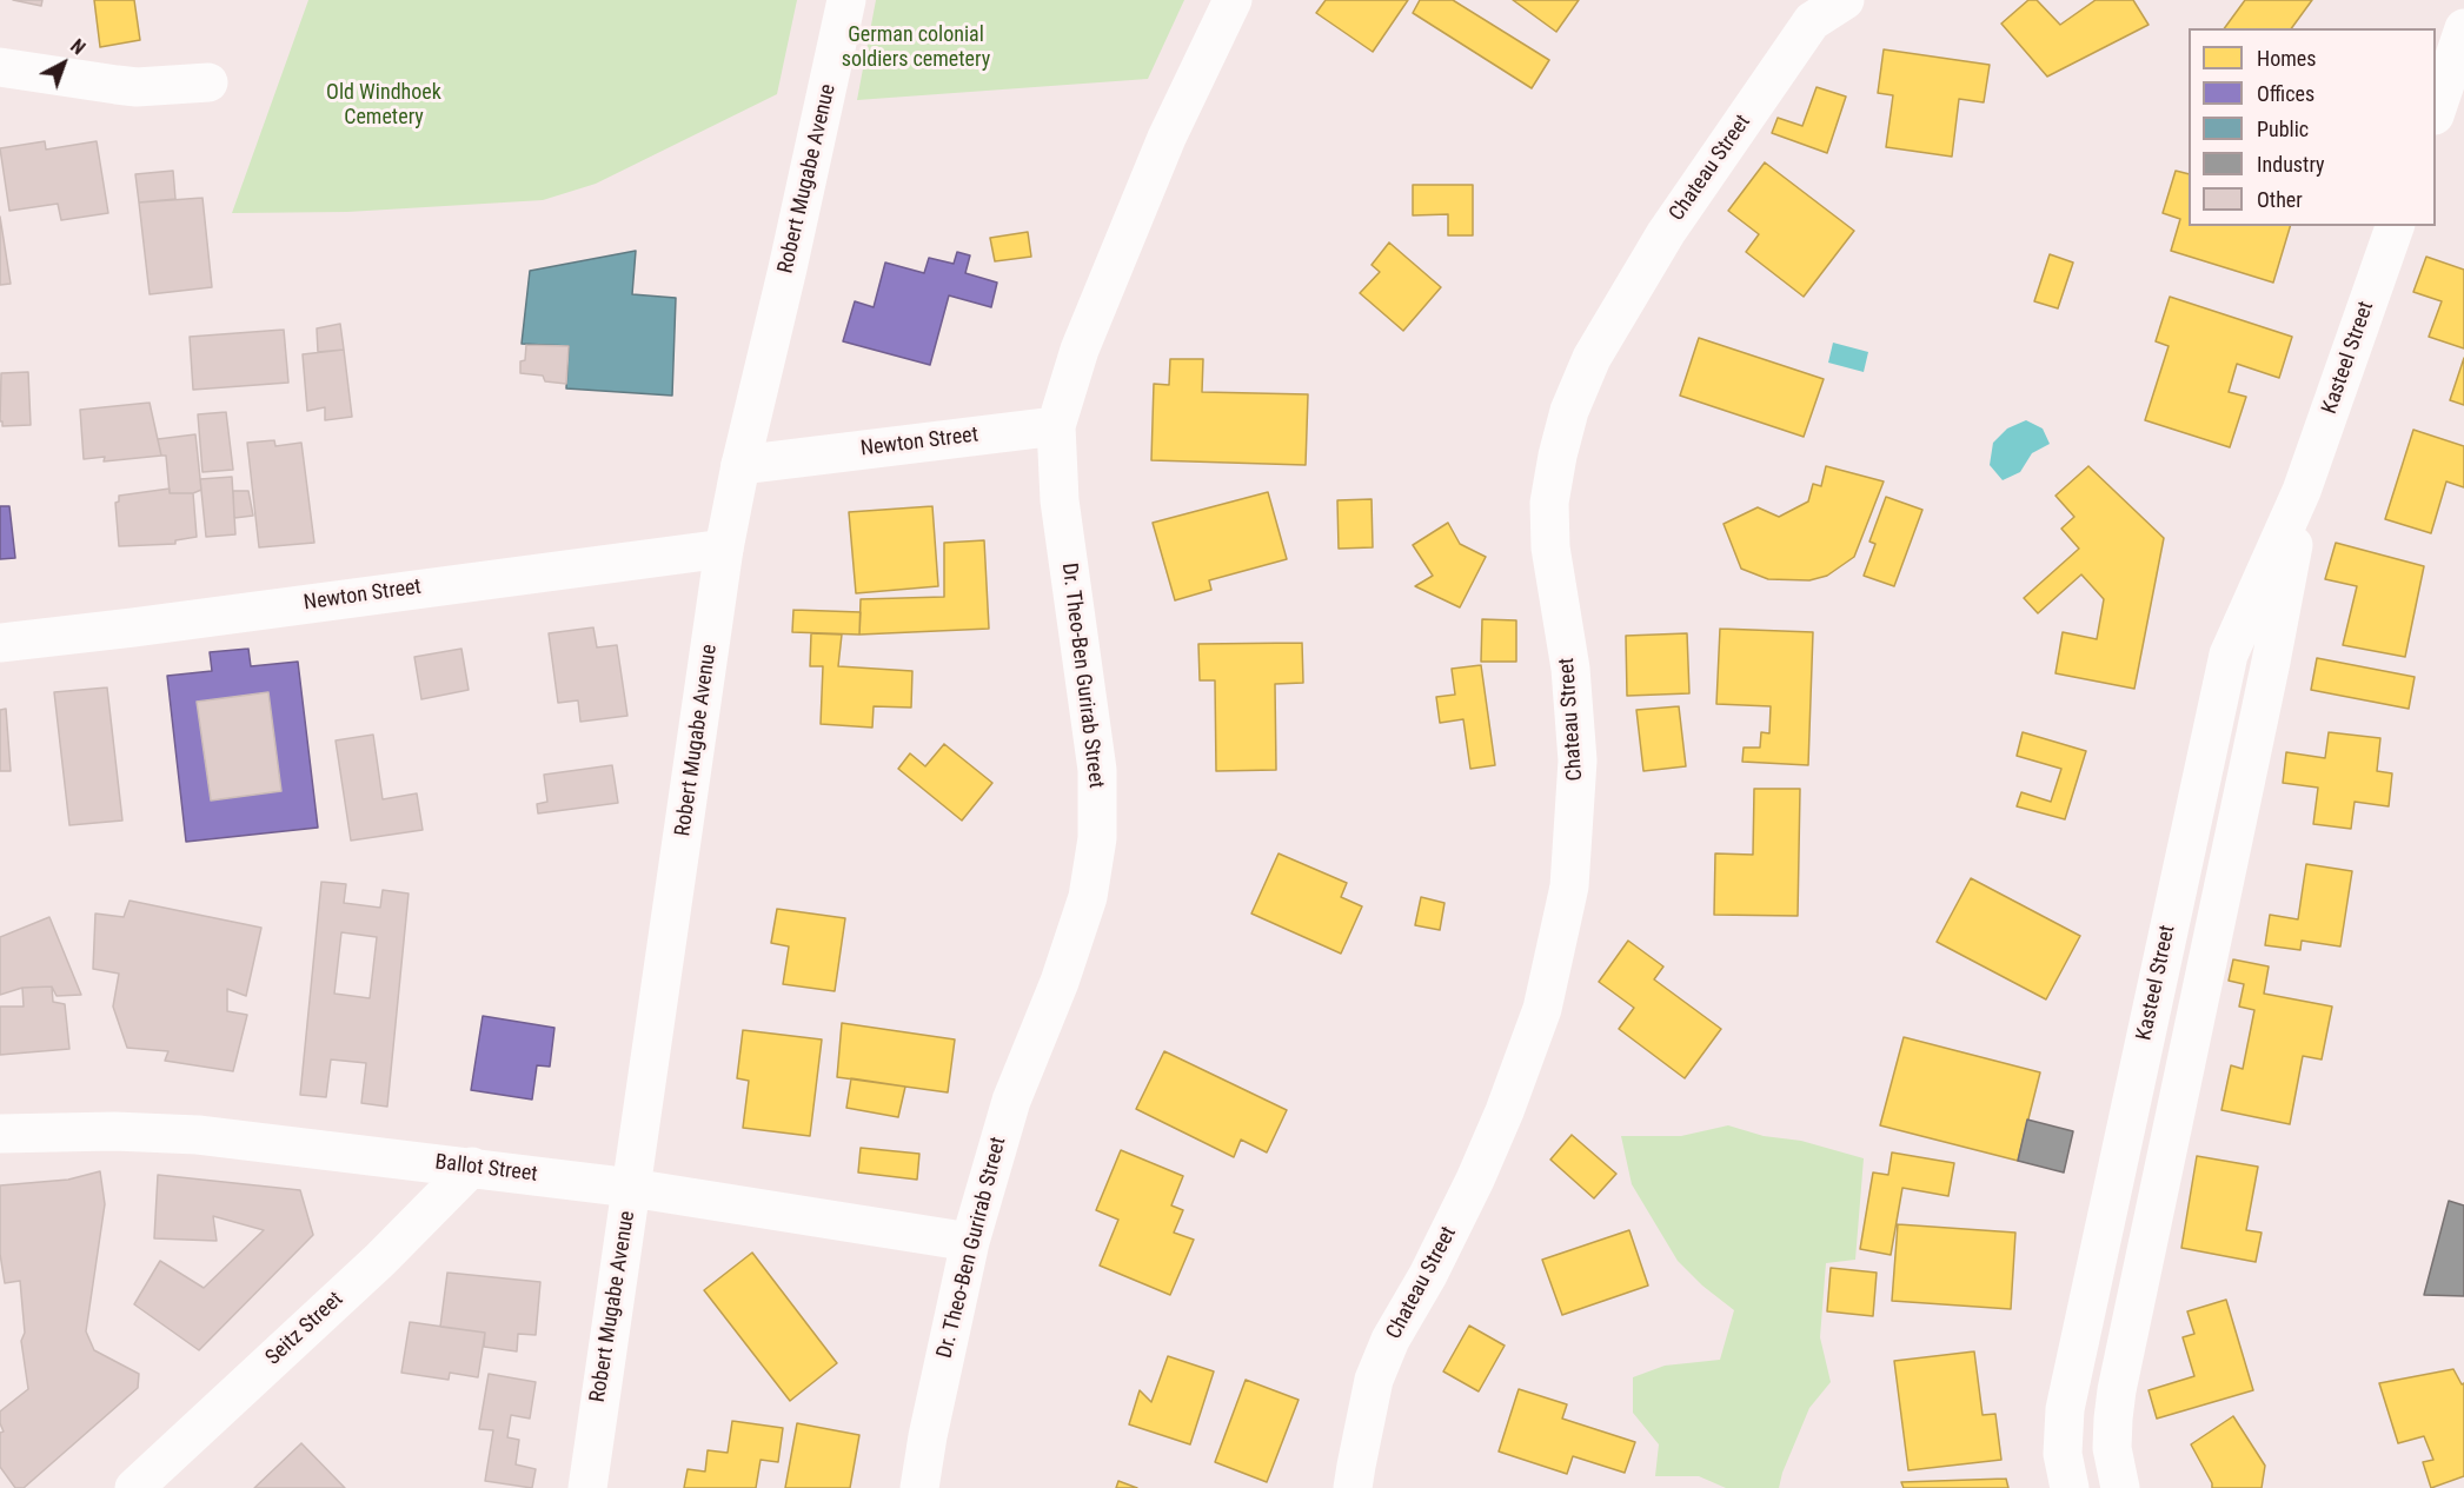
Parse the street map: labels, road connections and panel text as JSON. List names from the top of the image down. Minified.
{"streets":{"street":["Chateau Street","Robert Mugabe Avenue","Kasteel Street","Newton Street","Dr. Theo-Ben Gurirab Street","Ballot Street","Seitz Street"]},"crossings":[["Robert Mugabe Avenue","Newton Street"],["Robert Mugabe Avenue","Ballot Street"],["Newton Street","Dr. Theo-Ben Gurirab Street"],["Dr. Theo-Ben Gurirab Street","Ballot Street"],["Ballot Street","Seitz Street"]],"parks":["German colonial soldiers cemetery","Old Windhoek Cemetery"],"legend":["Homes","Offices","Public","Industry","Other"],"north":"top right"}
